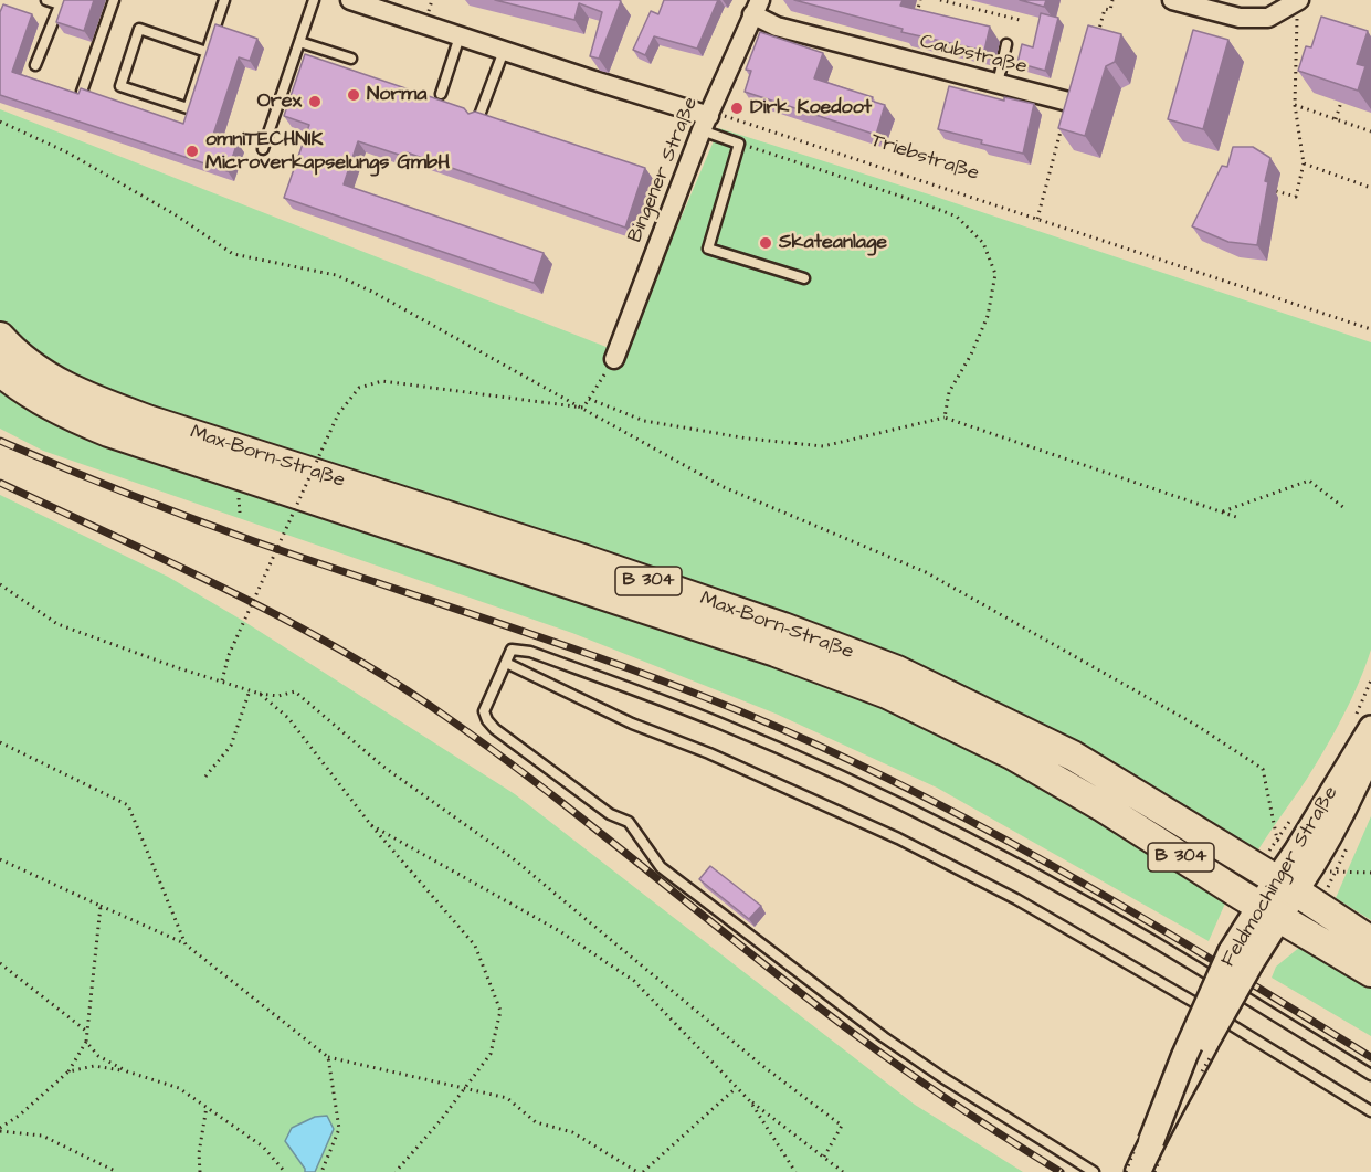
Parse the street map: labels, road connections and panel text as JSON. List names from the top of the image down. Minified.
{"streets":{"main road":["Max-Born-Straße","B 304","Feldmochinger Straße"],"street":["Caubstraße","Bingener Straße"],"path":["Triebstraße"]},"crossings":[["Caubstraße","Bingener Straße"],["Triebstraße","Bingener Straße"],["Max-Born-Straße","Feldmochinger Straße"]],"places":["Norma","Orex","Dirk Koedoot","omniTECHNIK Microverkapselungs GmbH","Skateanlage"]}
